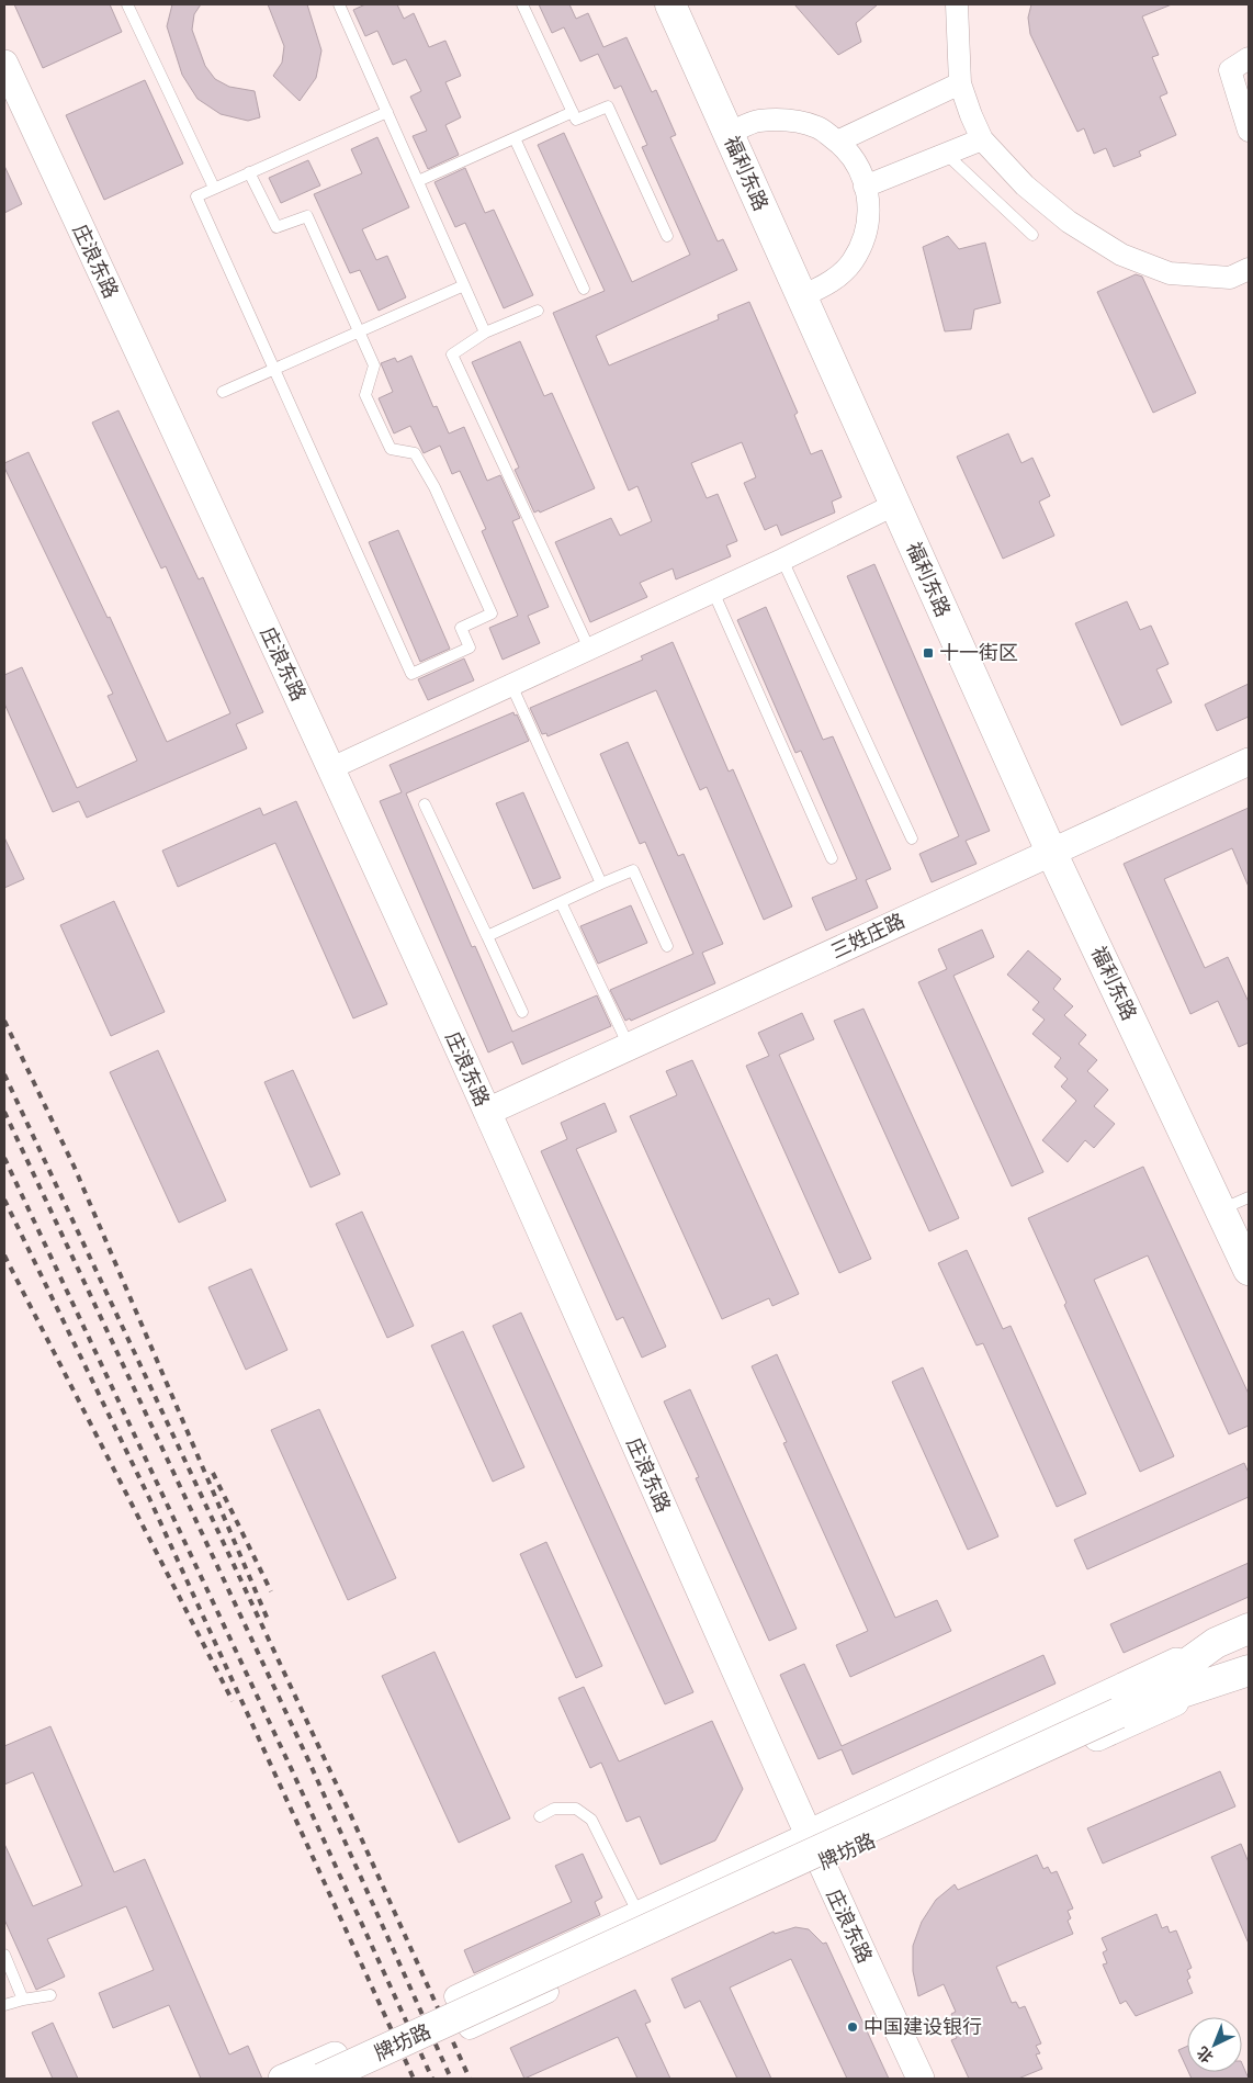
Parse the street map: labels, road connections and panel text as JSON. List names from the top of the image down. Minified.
{"streets":{"main road":["福利东路","牌坊路"],"street":["庄浪东路","三姓庄路"]},"crossings":[["福利东路","三姓庄路"],["庄浪东路","三姓庄路"],["庄浪东路","牌坊路"]],"places":{"transit":["十一街区"],"other":["中国建设银行"]},"north":"bottom left"}
